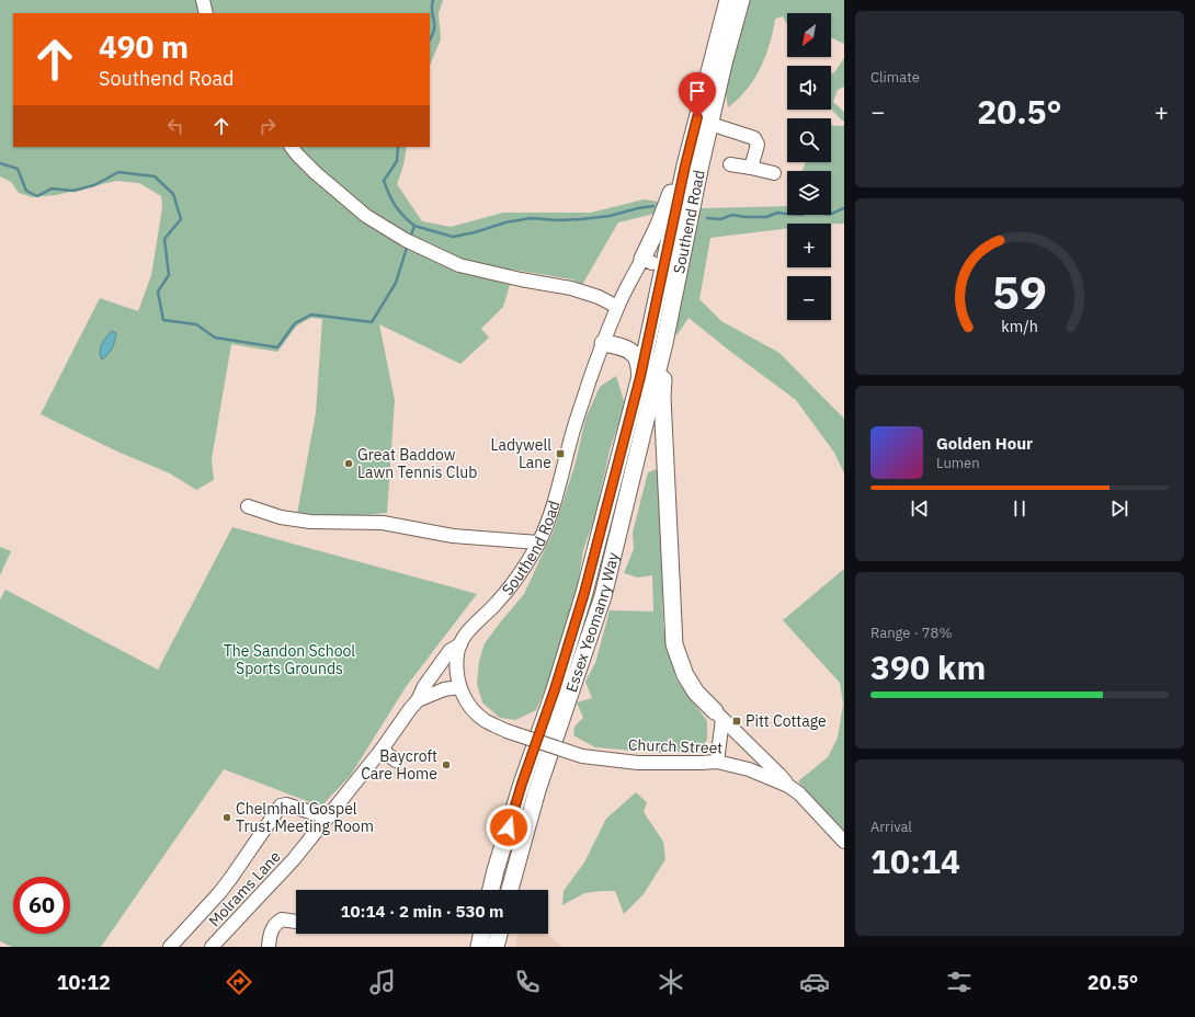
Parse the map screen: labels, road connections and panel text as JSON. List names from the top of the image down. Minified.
{"streets":{"main road":["Southend Road","Essex Yeomanry Way"],"street":["Church Street","Molrams Lane"]},"crossings":[["Southend Road","Essex Yeomanry Way"],["Southend Road","Church Street"],["Southend Road","Molrams Lane"]],"parks":["The Sandon School Sports Grounds"],"places":{"transit":["Ladywell Lane","Pitt Cottage"],"other":["Great Baddow Lawn Tennis Club","Baycroft Care Home","Chelmhall Gospel Trust Meeting Room"]},"north":"bottom left","page":{"tile":["Climate",["Range · 78%","390 km"],["Arrival","10:14"]],"map_buttons":["+","−"],"turn":["490 m","Southend Road"],"heat":["−","20.5°","+"],"song":["Golden Hour","Lumen"],"limit":"60","trip":"10:14 · 2 min · 530 m","tabs":["10:12","20.5°"],"gauge":["59","km/h"]}}
